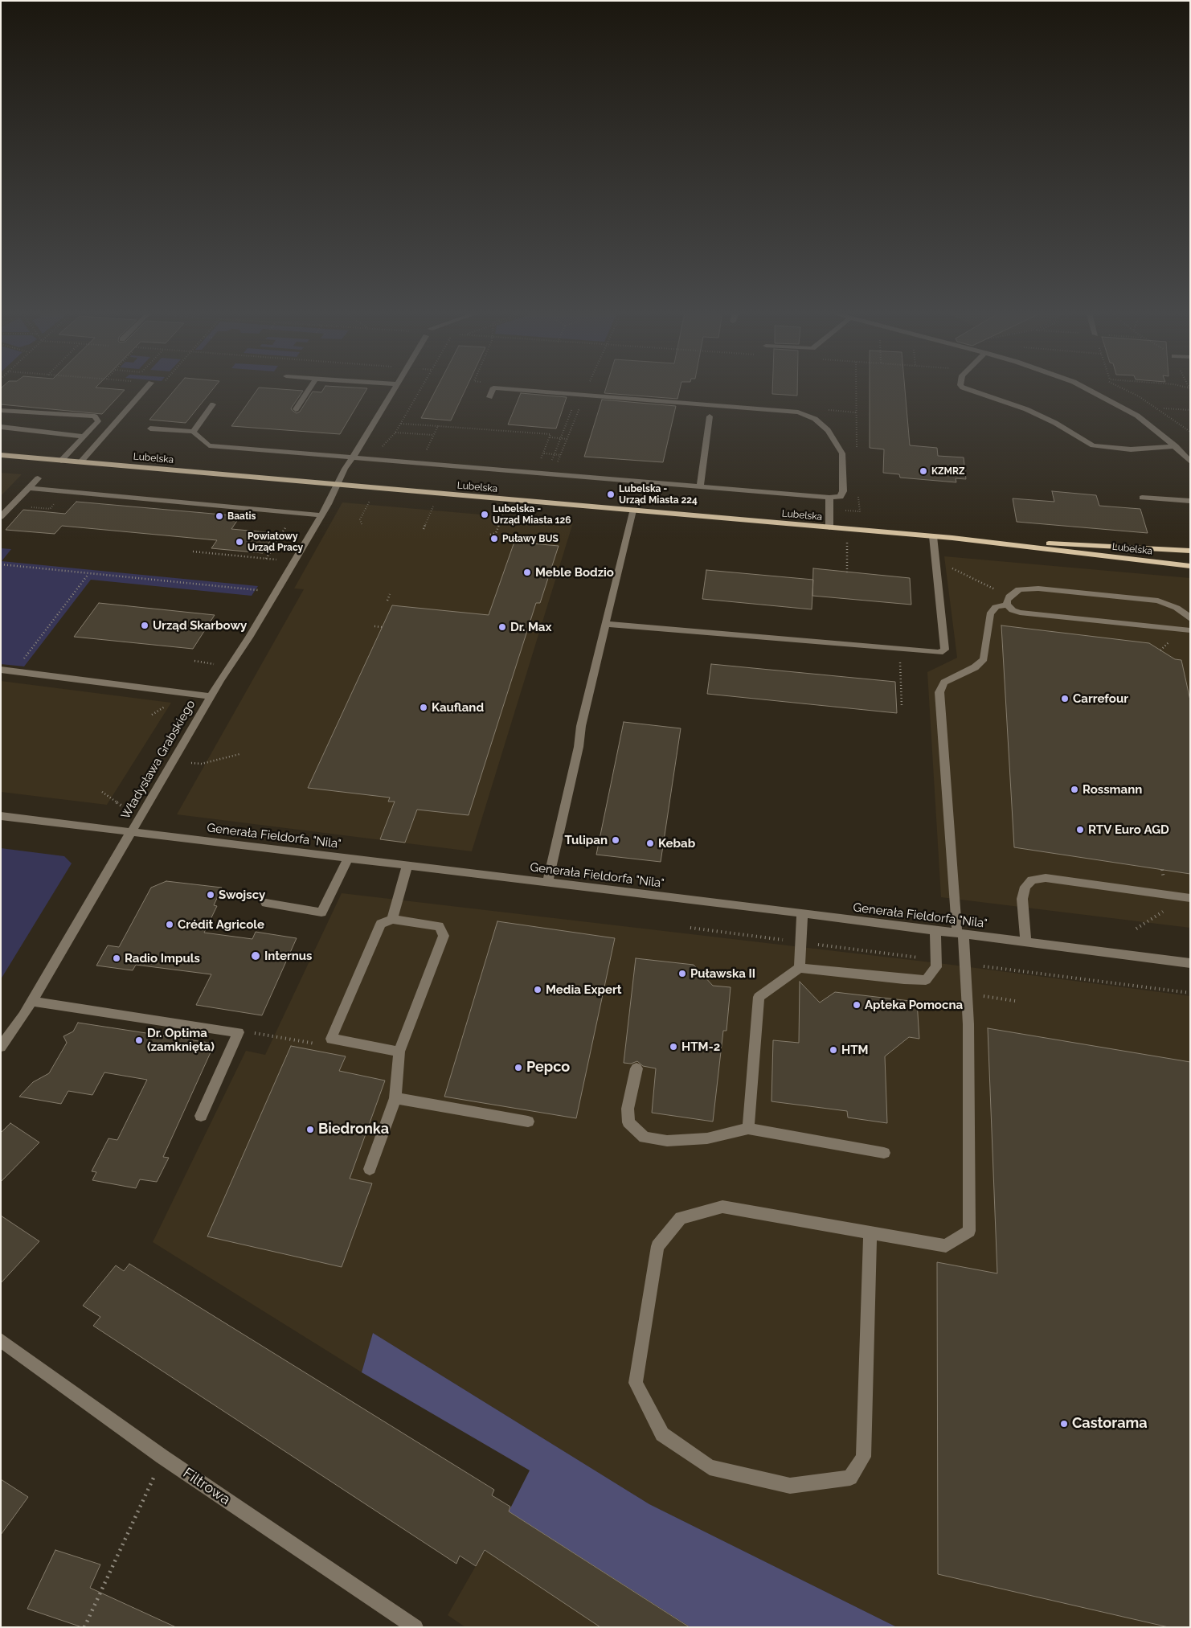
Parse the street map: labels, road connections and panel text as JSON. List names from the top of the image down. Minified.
{"streets":{"main road":["Lubelska"],"street":["Władysława Grabskiego","Generała Fieldorfa \"Nila\"","Filtrowa"]},"crossings":[["Lubelska","Władysława Grabskiego"],["Władysława Grabskiego","Generała Fieldorfa \"Nila\""]],"places":["KZMRZ","Lubelska - Urząd Miasta 224","Lubelska - Urząd Miasta 126","Baatis","Puławy BUS","Powiatowy Urząd Pracy","Meble Bodzio","Urząd Skarbowy","Dr. Max","Carrefour","Kaufland","Rossmann","RTV Euro AGD","Tulipan","Kebab","Swojscy","Crédit Agricole","Internus","Radio Impuls","Puławska II","Media Expert","Apteka Pomocna","Dr. Optima (zamknięta)","HTM-2","HTM","Pepco","Biedronka","Castorama"]}
